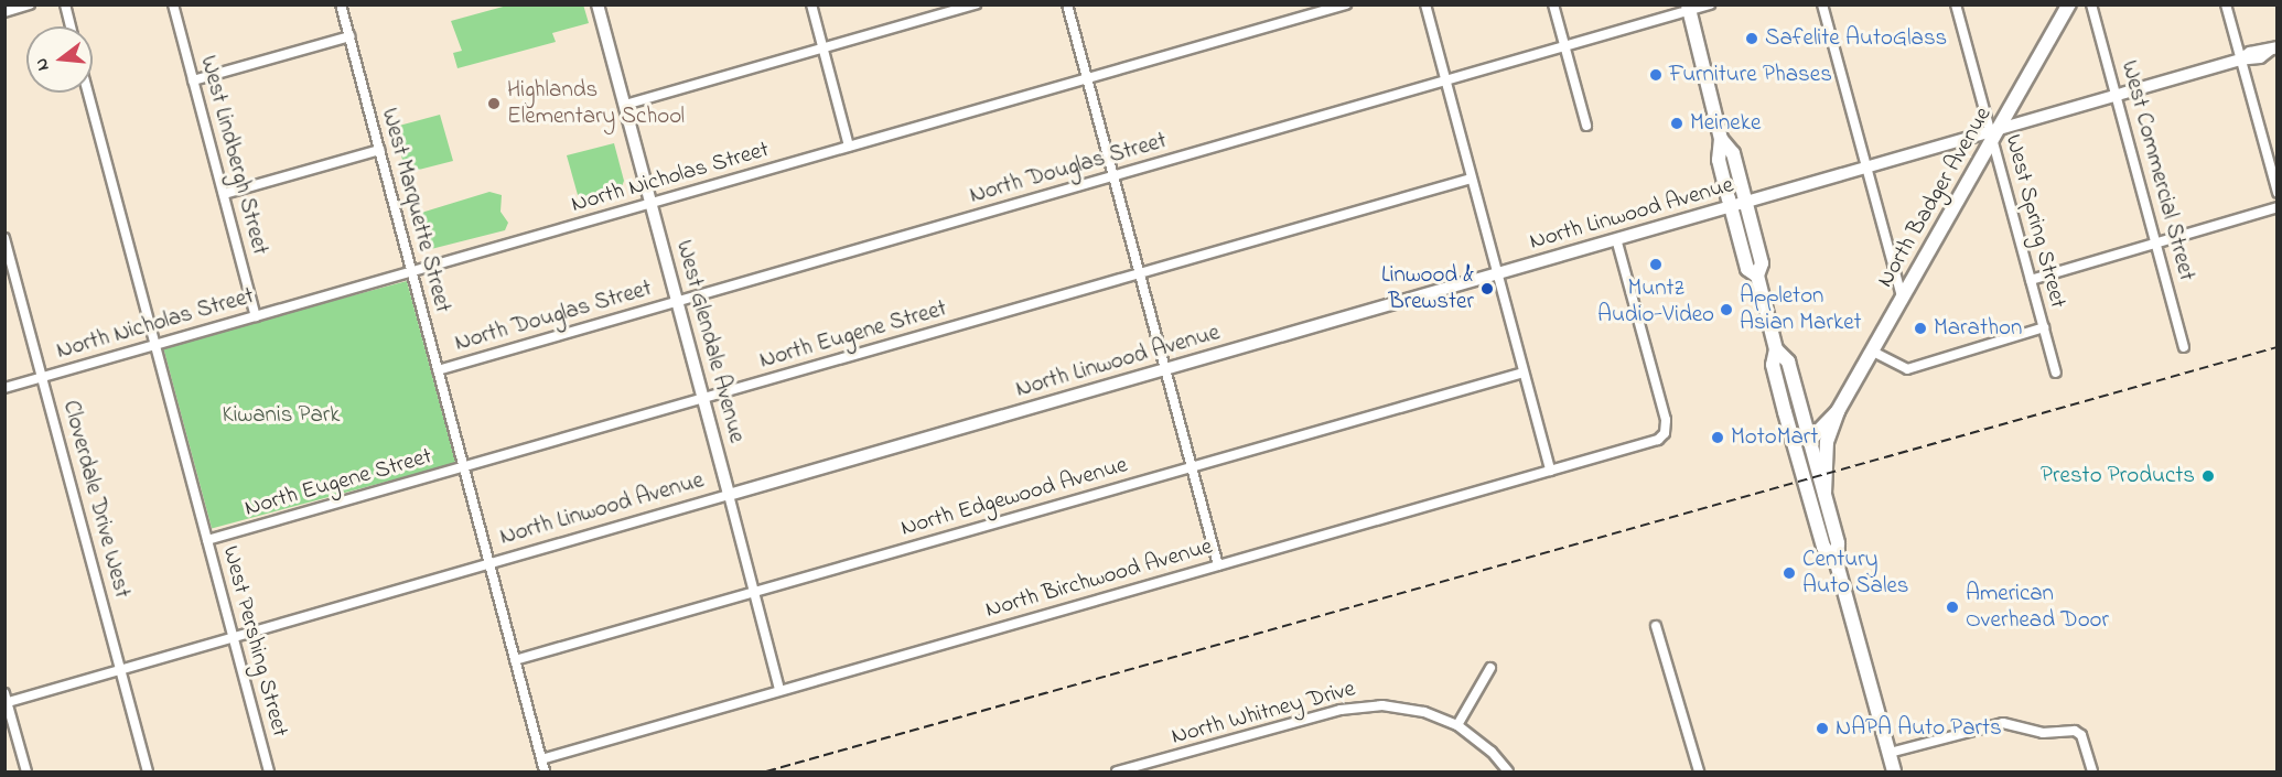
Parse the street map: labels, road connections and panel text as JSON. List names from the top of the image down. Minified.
{"streets":{"main road":["North Badger Avenue"],"street":["West Lindbergh Street","North Douglas Street","West Commercial Street","North Nicholas Street","West Marquette Street","North Linwood Avenue","West Spring Street","North Eugene Street","West Glendale Avenue","North Edgewood Avenue","Cloverdale Drive West","North Birchwood Avenue","West Pershing Street","North Whitney Drive"]},"crossings":[["West Lindbergh Street","North Nicholas Street"],["North Douglas Street","West Marquette Street"],["North Douglas Street","West Glendale Avenue"],["West Commercial Street","North Linwood Avenue"],["North Nicholas Street","West Marquette Street"],["North Nicholas Street","West Glendale Avenue"],["North Nicholas Street","Cloverdale Drive West"],["North Nicholas Street","West Pershing Street"],["North Badger Avenue","North Linwood Avenue"],["North Badger Avenue","West Spring Street"],["West Marquette Street","North Linwood Avenue"],["West Marquette Street","North Eugene Street"],["West Marquette Street","North Edgewood Avenue"],["West Marquette Street","North Birchwood Avenue"],["North Linwood Avenue","West Spring Street"],["North Linwood Avenue","West Glendale Avenue"],["North Linwood Avenue","Cloverdale Drive West"],["North Linwood Avenue","North Birchwood Avenue"],["North Linwood Avenue","West Pershing Street"],["North Eugene Street","West Glendale Avenue"],["North Eugene Street","West Pershing Street"],["West Glendale Avenue","North Edgewood Avenue"],["West Glendale Avenue","North Birchwood Avenue"]],"parks":["Kiwanis Park"],"places":["Safelite AutoGlass","Furniture Phases","Highlands Elementary School","Meineke","Muntz Audio-Video","Linwood & Brewster","Appleton Asian Market","Marathon","MotoMart","Presto Products","Century Auto Sales","American Overhead Door","NAPA Auto Parts"],"north":"left"}
